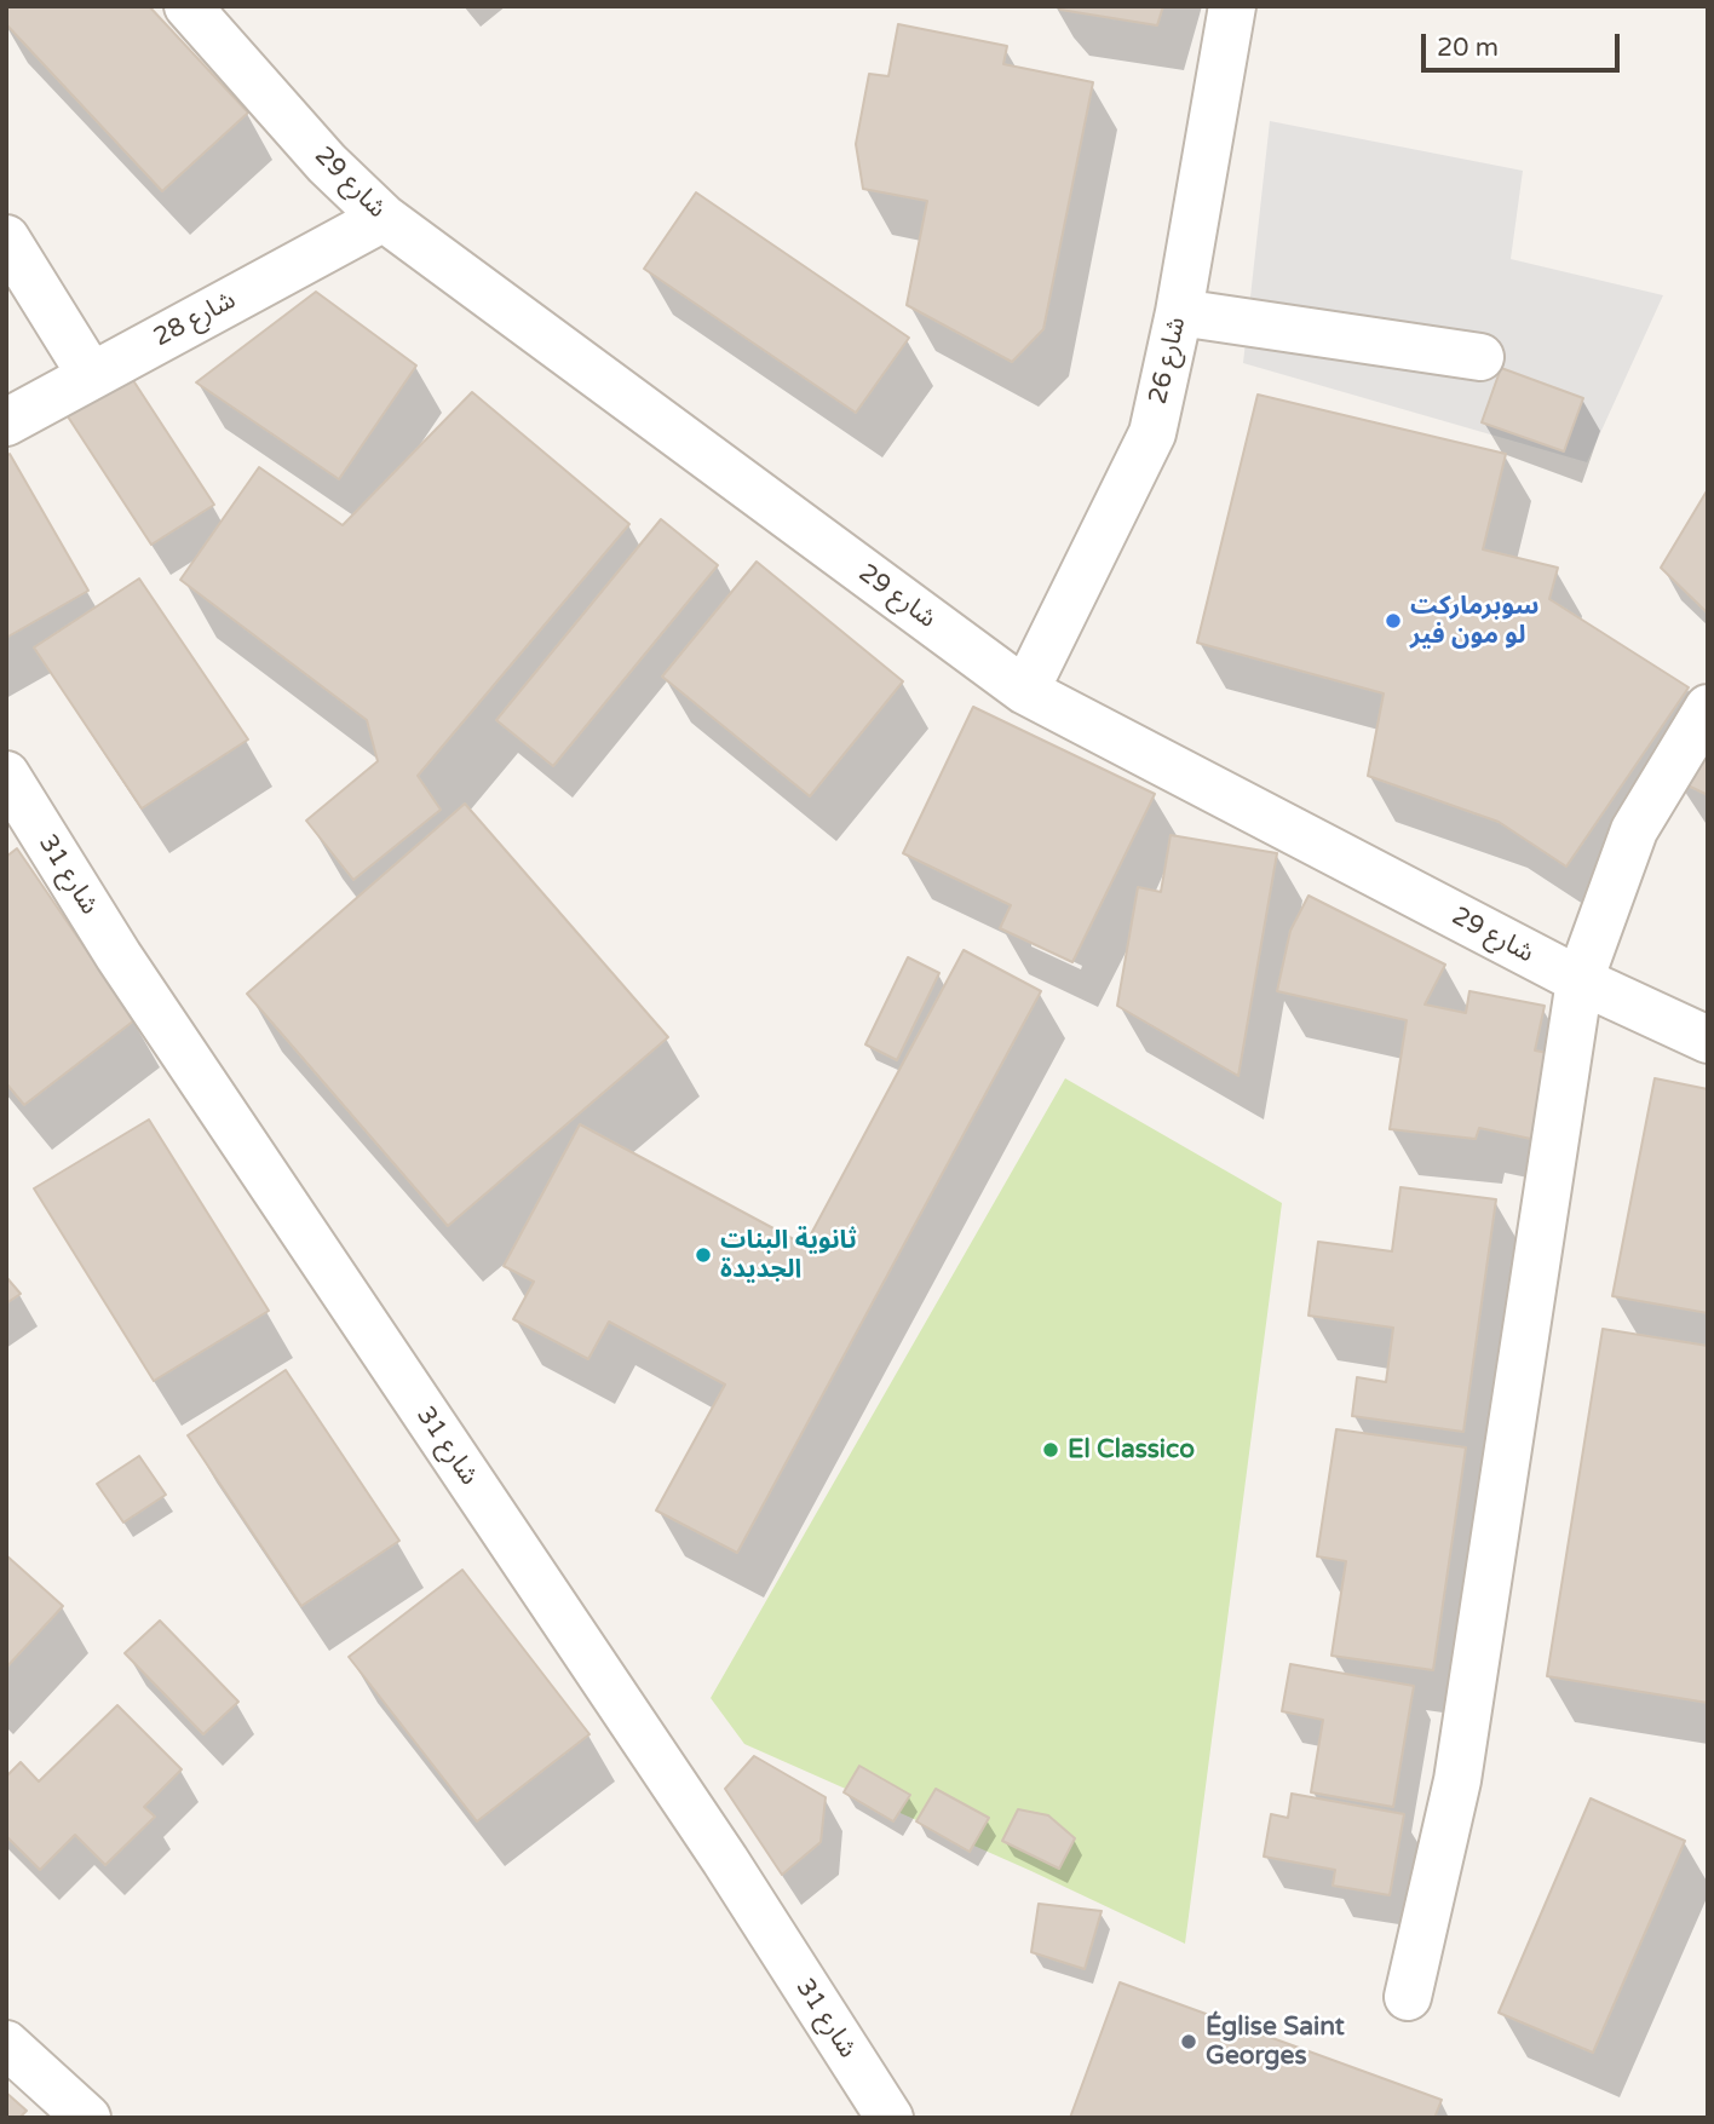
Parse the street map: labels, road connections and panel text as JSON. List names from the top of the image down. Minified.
{"streets":{"street":["شارع 29","شارع 28","شارع 26","شارع 31"]},"crossings":[["شارع 29","شارع 28"],["شارع 29","شارع 26"]],"places":["سوبرماركت لو مون فير","ثانوية البنات الجديدة","El Classico","Église Saint Georges"],"scale_bar":"20 m"}
